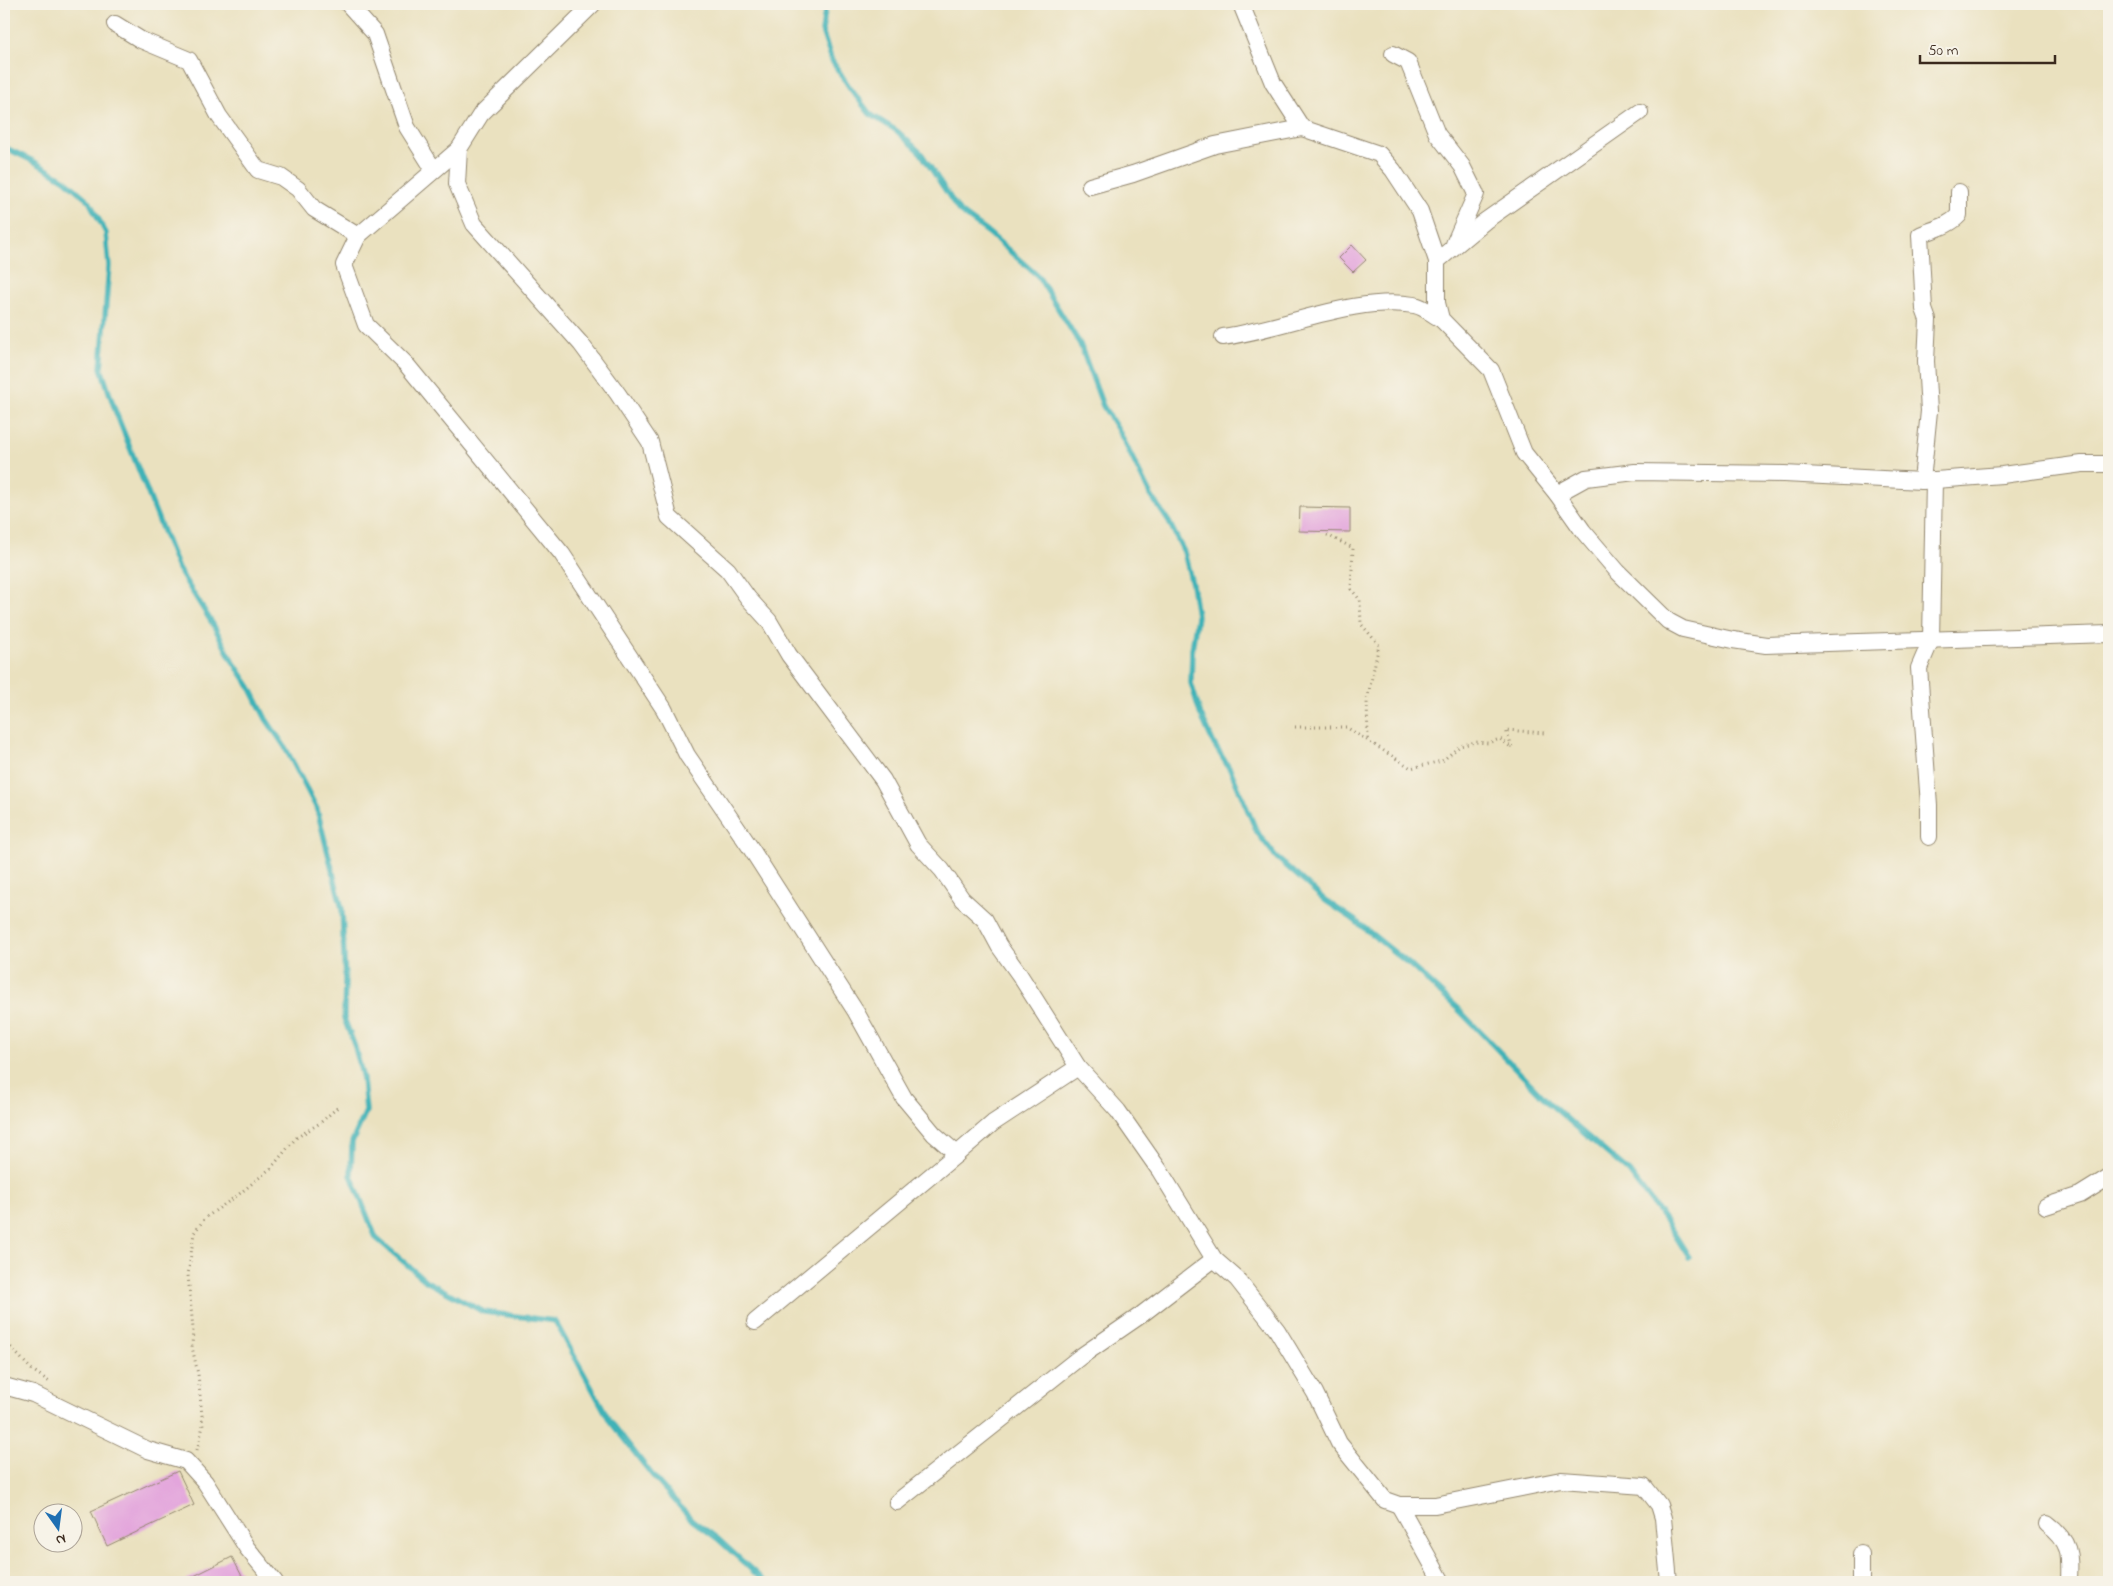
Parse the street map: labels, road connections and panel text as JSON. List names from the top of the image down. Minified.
{"scale_bar":"50 m","north":"bottom"}
